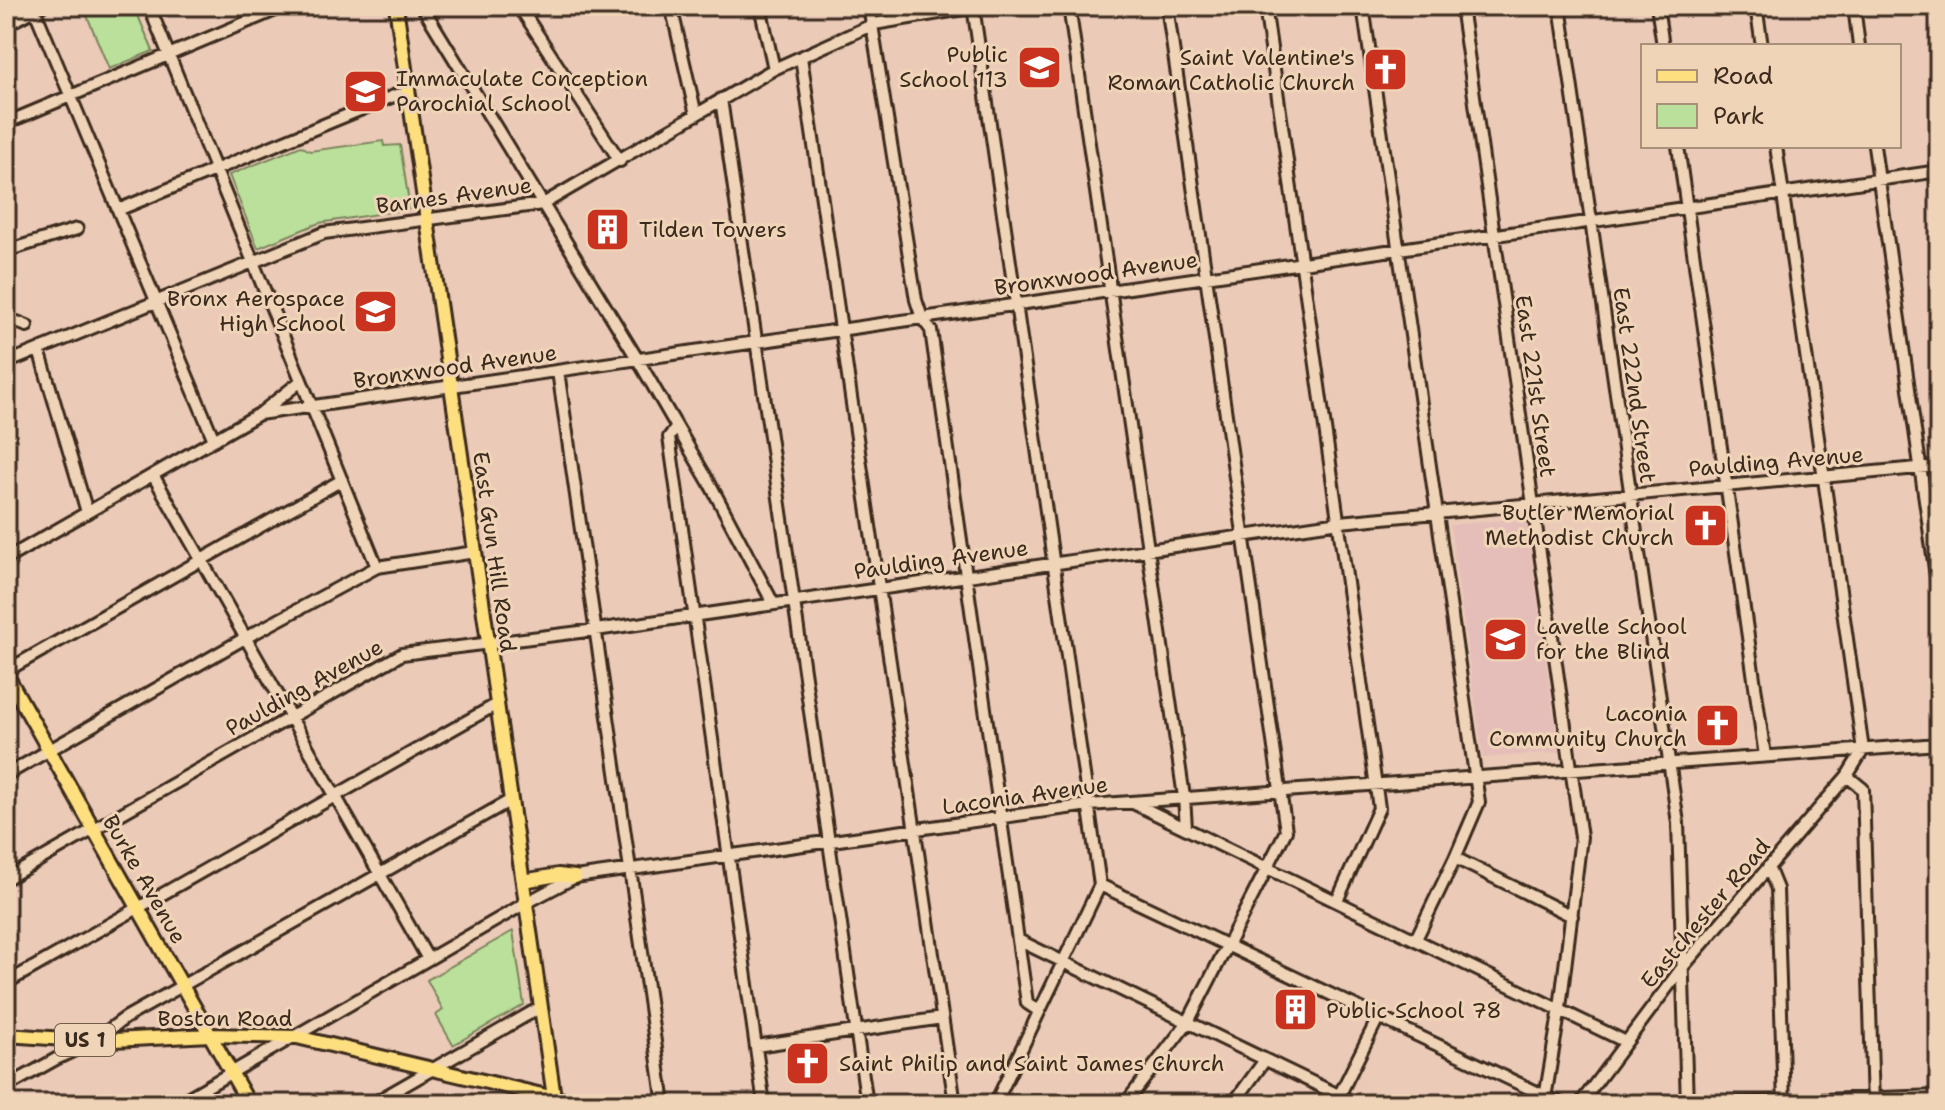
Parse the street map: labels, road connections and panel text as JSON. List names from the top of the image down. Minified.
{"streets":{"main road":["East Gun Hill Road","Burke Avenue","Boston Road","US 1"],"street":["Barnes Avenue","Bronxwood Avenue","East 222nd Street","East 221st Street","Paulding Avenue","Laconia Avenue","Eastchester Road"]},"crossings":[["Barnes Avenue","East Gun Hill Road"],["Bronxwood Avenue","East 222nd Street"],["Bronxwood Avenue","East 221st Street"],["Bronxwood Avenue","East Gun Hill Road"],["East 222nd Street","Paulding Avenue"],["East 222nd Street","Laconia Avenue"],["East 222nd Street","Eastchester Road"],["East 221st Street","Paulding Avenue"],["East 221st Street","Laconia Avenue"],["Paulding Avenue","East Gun Hill Road"],["Paulding Avenue","Burke Avenue"],["East Gun Hill Road","Laconia Avenue"],["East Gun Hill Road","Boston Road"],["Laconia Avenue","Burke Avenue"],["Laconia Avenue","Eastchester Road"],["Laconia Avenue","Boston Road"],["Burke Avenue","Boston Road"]],"places":{"school or university":["Public School 113","Immaculate Conception Parochial School","Bronx Aerospace High School","Lavelle School for the Blind"],"church":["Saint Valentine's Roman Catholic Church","Butler Memorial Methodist Church","Laconia Community Church","Saint Philip and Saint James Church"],"building":["Tilden Towers","Public School 78"]},"legend":["Road","Park"]}
